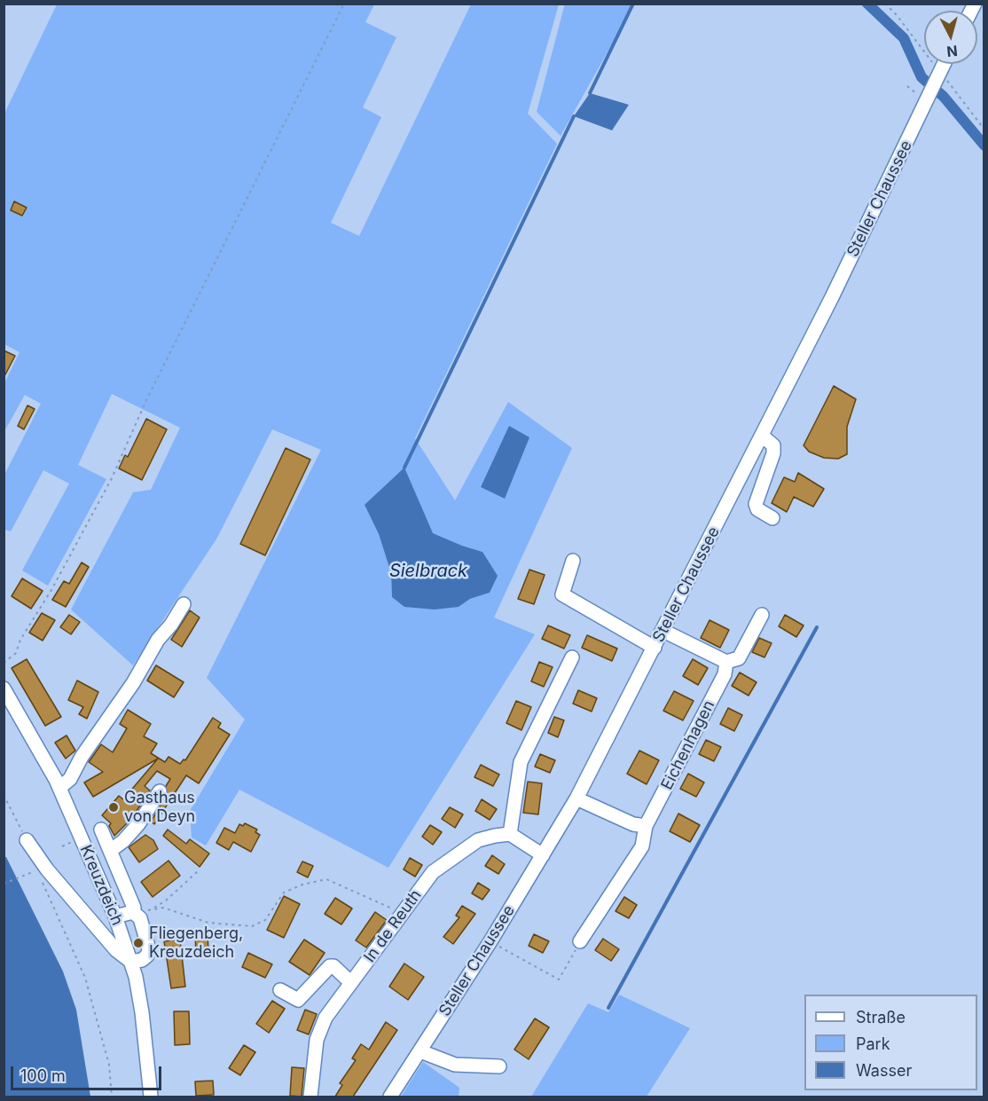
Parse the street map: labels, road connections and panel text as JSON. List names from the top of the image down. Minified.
{"streets":{"street":["Steller Chaussee","Eichenhagen","Kreuzdeich","In de Reuth"]},"water":["Sielbrack"],"places":["Gasthaus von Deyn","Fliegenberg, Kreuzdeich"],"legend":["Straße","Park","Wasser"],"scale_bar":"100 m","north":"bottom"}
